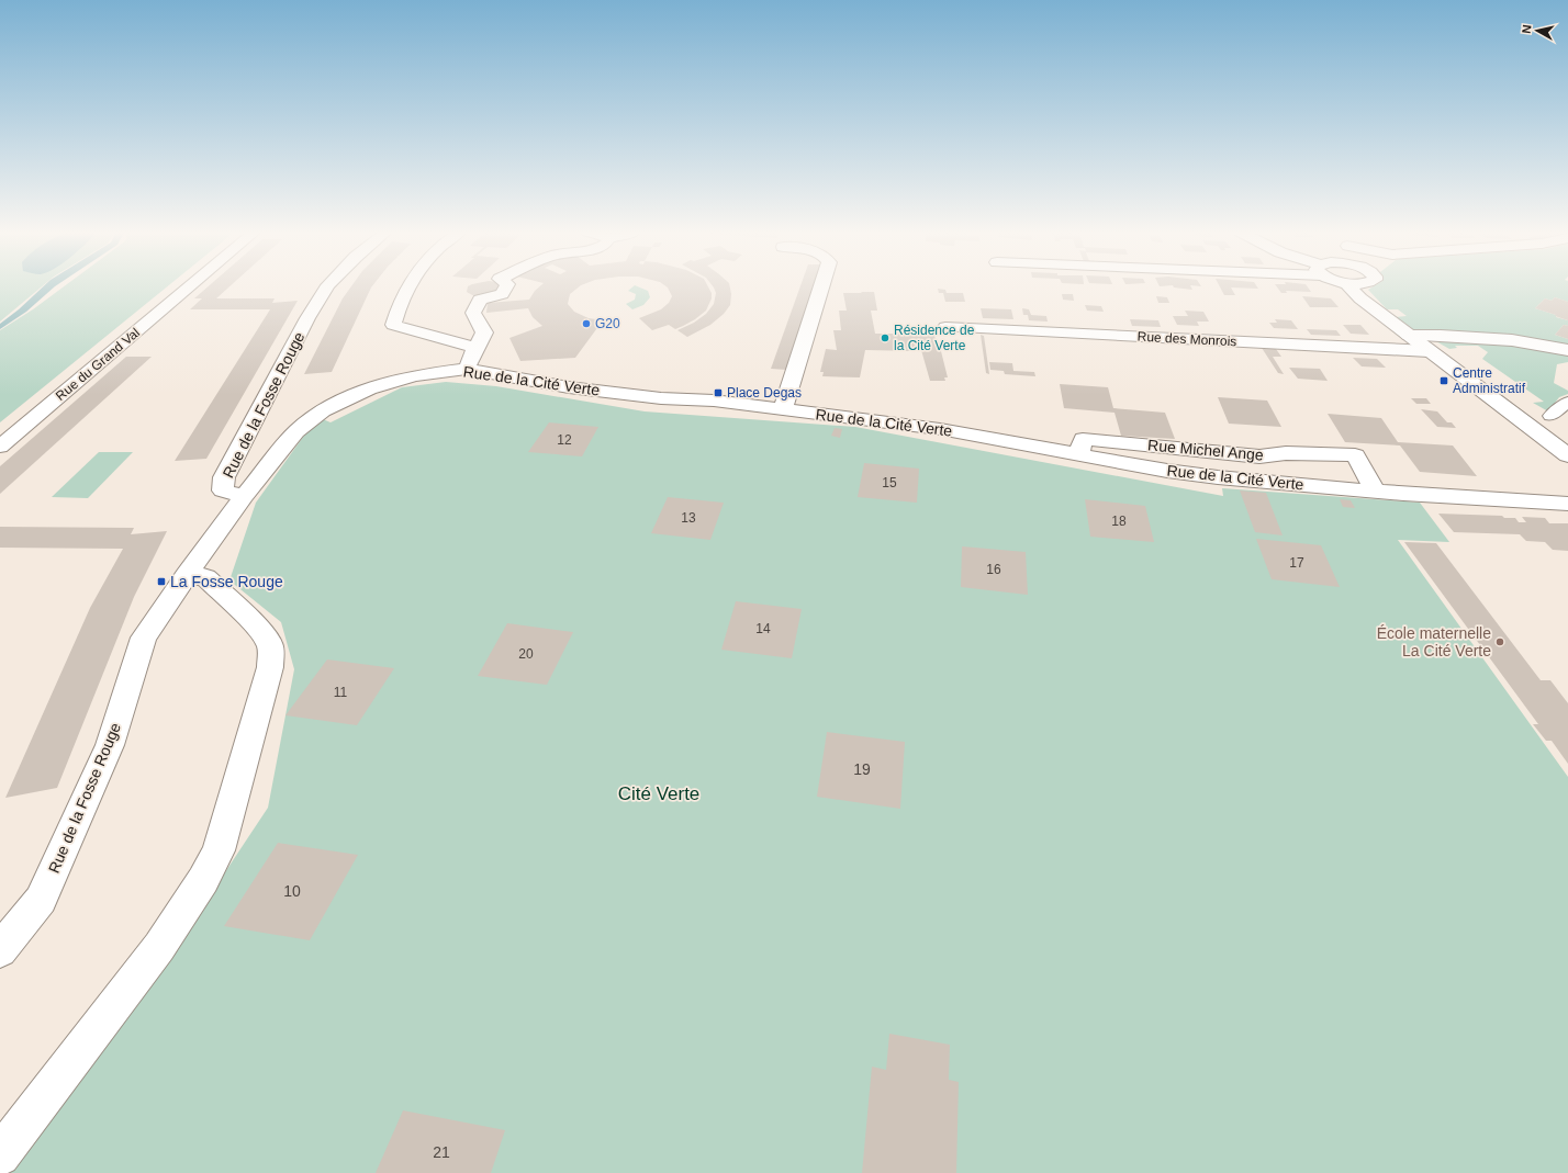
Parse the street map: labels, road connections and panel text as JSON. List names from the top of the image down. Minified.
{"streets":{"street":["Rue des Monrois","Rue du Grand Val","Rue de la Cité Verte","Rue de la Fosse Rouge","Rue Michel Ange"]},"crossings":[["Rue de la Cité Verte","Rue de la Fosse Rouge"],["Rue de la Cité Verte","Rue Michel Ange"]],"parks":["Cité Verte"],"places":{"other":["G20","Résidence de la Cité Verte","École maternelle La Cité Verte"],"transit":["Centre Administratif","Place Degas","La Fosse Rouge"]},"house_numbers":["12","15","13","18","17","16","14","20","11","19","10","21"],"north":"left"}
